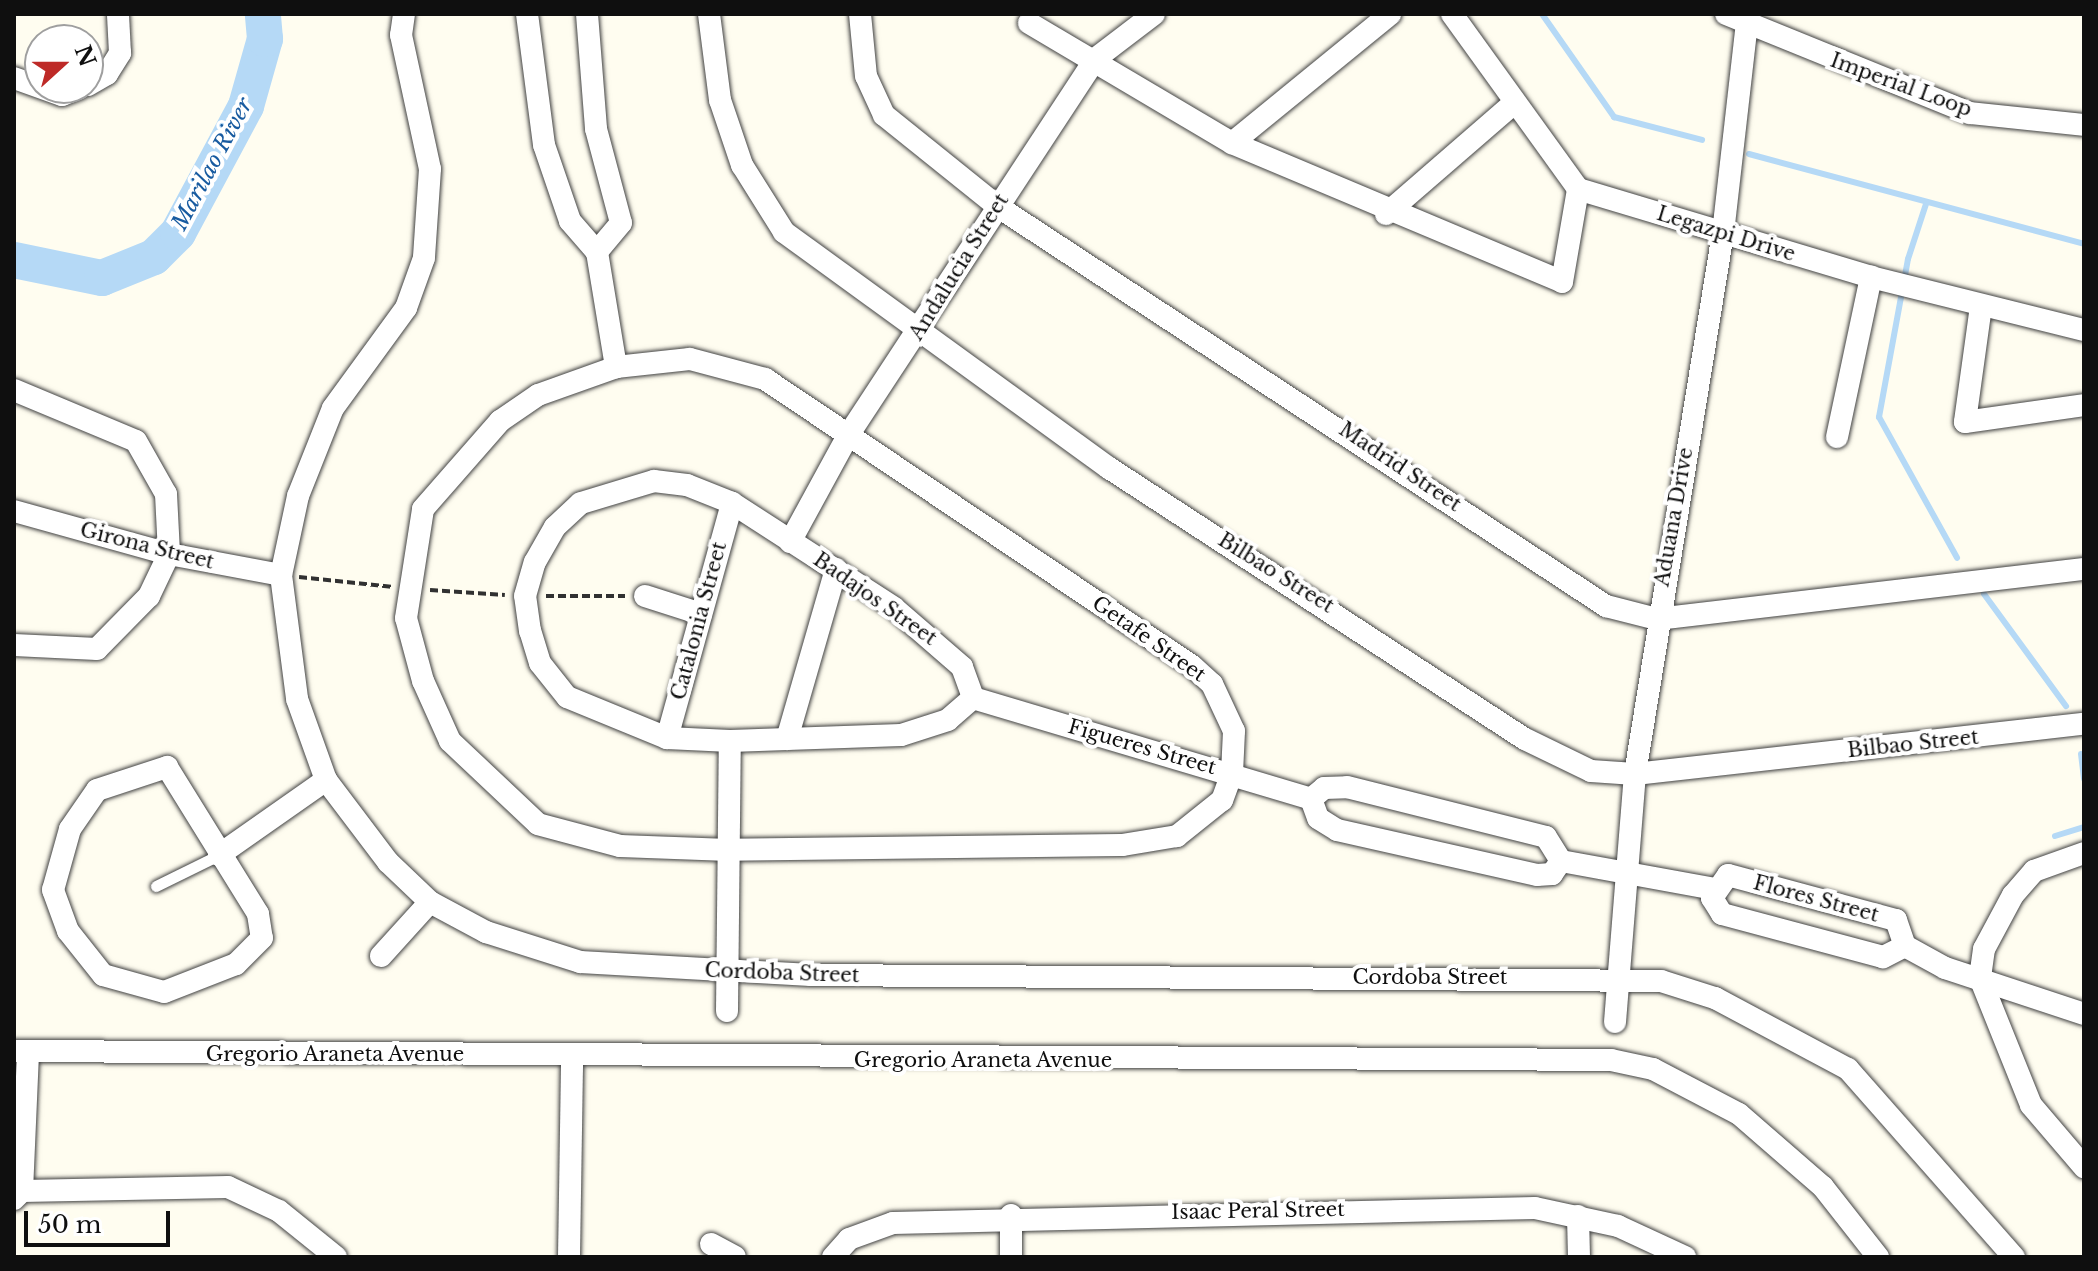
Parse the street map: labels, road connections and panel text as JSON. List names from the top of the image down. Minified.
{"streets":{"street":["Imperial Loop","Legazpi Drive","Andalucia Street","Madrid Street","Aduana Drive","Girona Street","Bilbao Street","Badajos Street","Catalonia Street","Getafe Street","Figueres Street","Flores Street","Cordoba Street","Gregorio Araneta Avenue","Isaac Peral Street"]},"crossings":[["Imperial Loop","Aduana Drive"],["Legazpi Drive","Aduana Drive"],["Andalucia Street","Madrid Street"],["Andalucia Street","Bilbao Street"],["Andalucia Street","Badajos Street"],["Andalucia Street","Getafe Street"],["Madrid Street","Aduana Drive"],["Aduana Drive","Bilbao Street"],["Aduana Drive","Flores Street"],["Aduana Drive","Cordoba Street"],["Girona Street","Cordoba Street"],["Badajos Street","Catalonia Street"],["Badajos Street","Figueres Street"],["Getafe Street","Figueres Street"]],"water":["Marilao River"],"scale_bar":"50 m","north":"right"}
